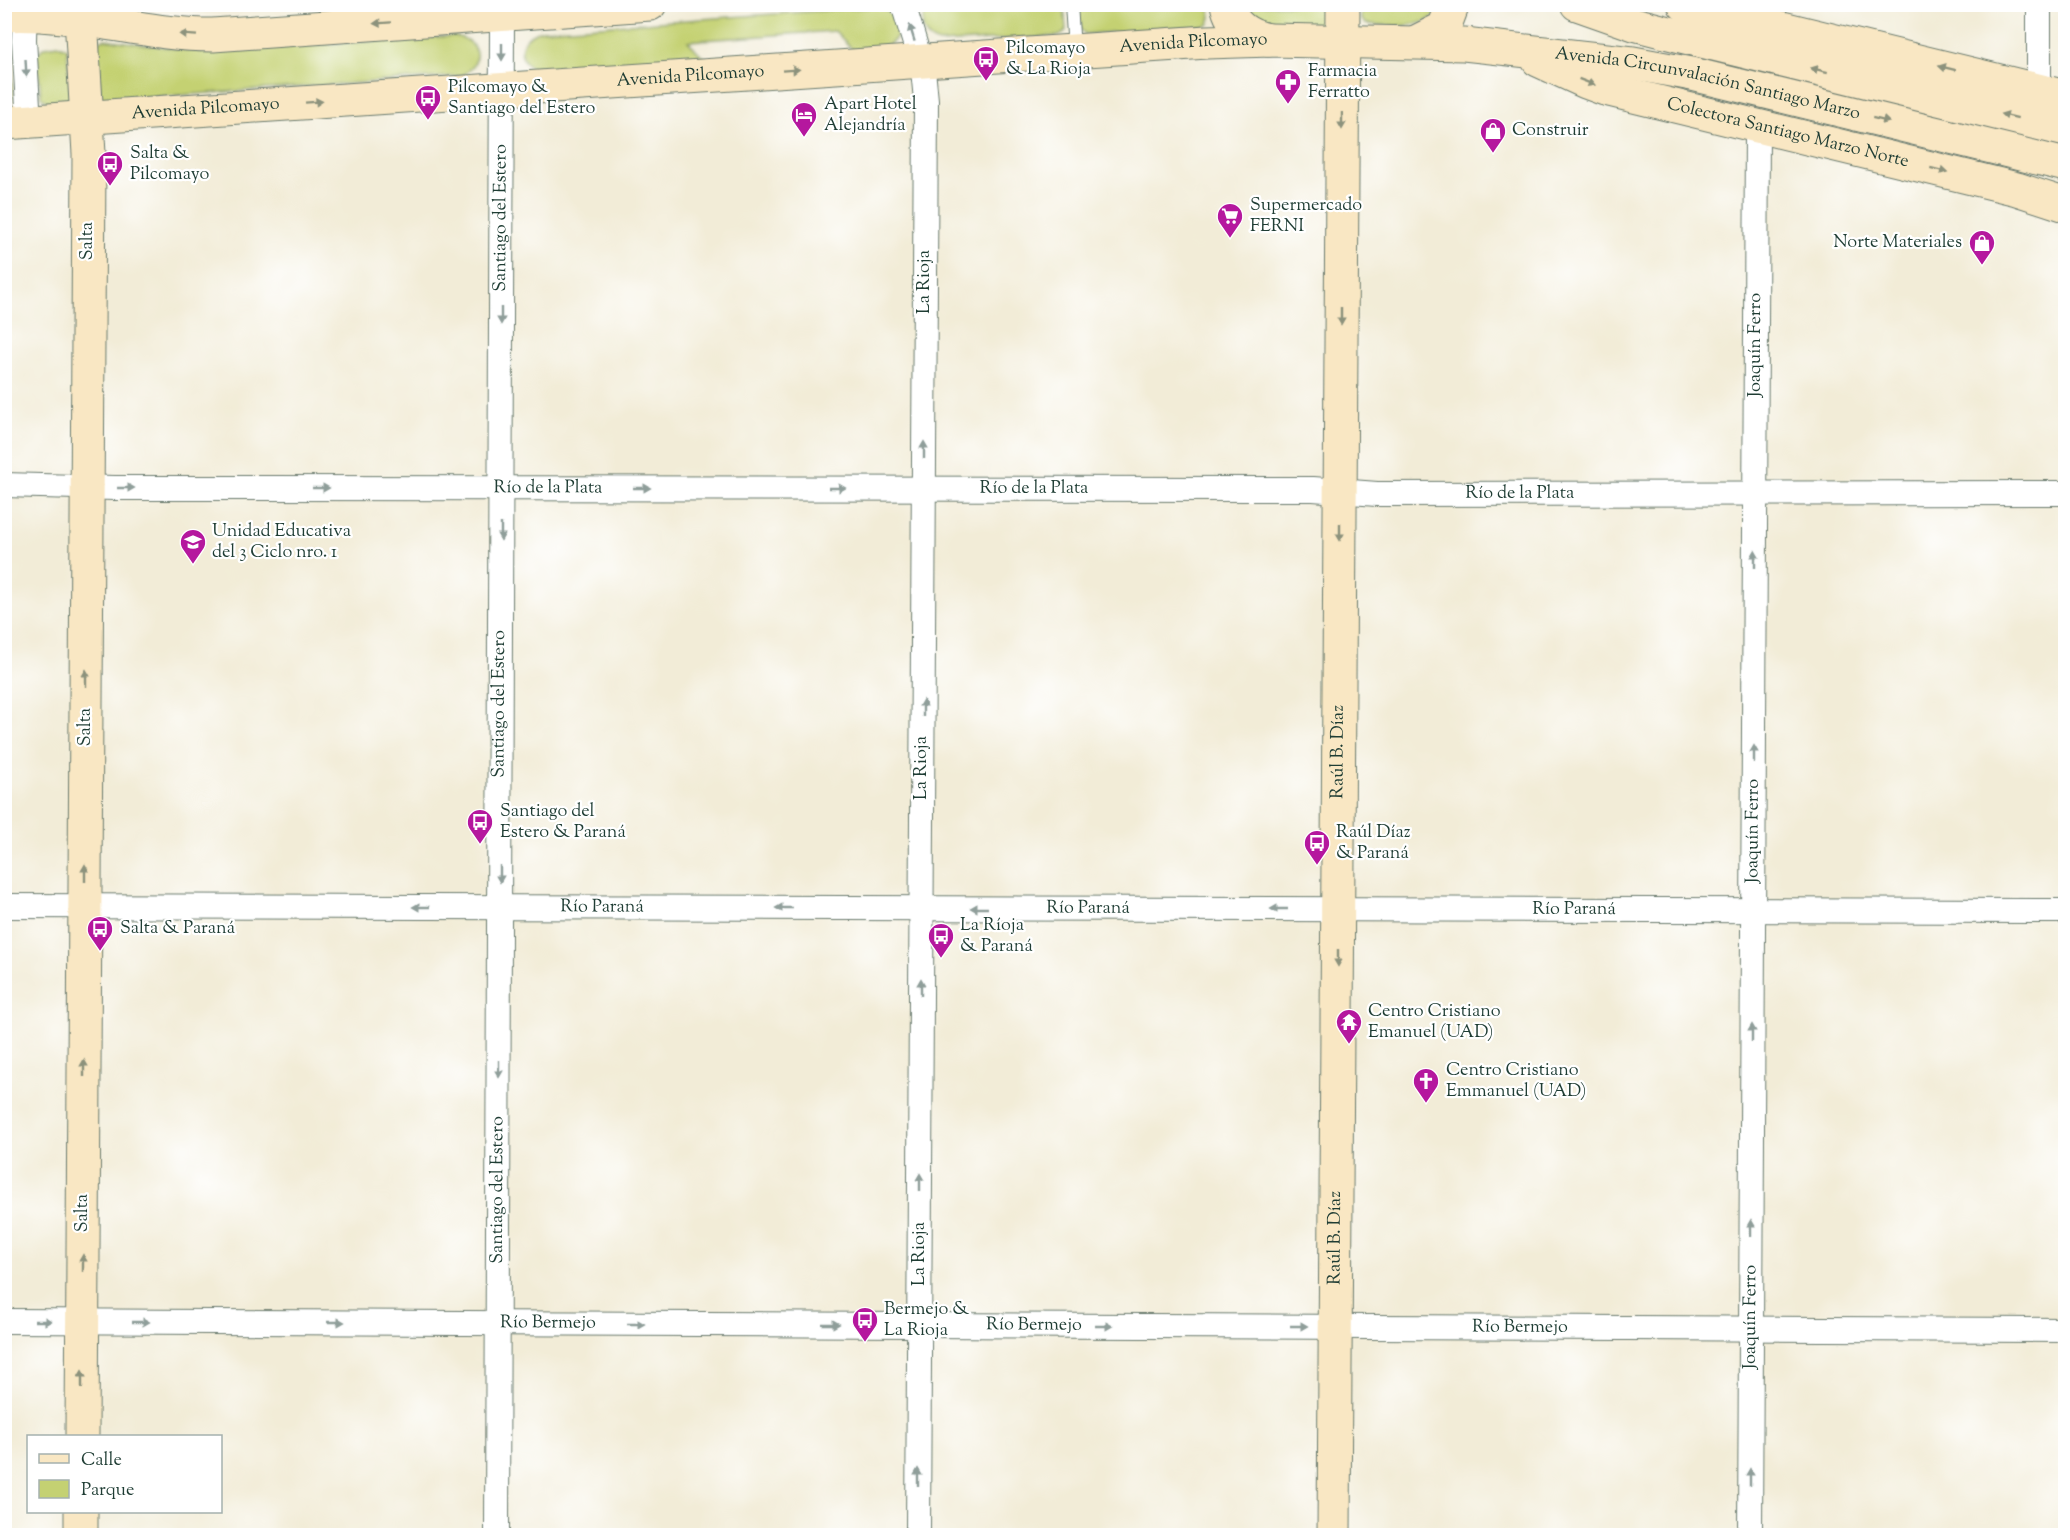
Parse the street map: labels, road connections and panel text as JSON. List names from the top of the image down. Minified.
{"streets":{"street":["Avenida Pilcomayo","Avenida Circunvalación Santiago Marzo","Colectora Santiago Marzo Norte","Santiago del Estero","Salta","La Rioja","Joaquín Ferro","Río de la Plata","Raúl B. Díaz","Río Paraná","Río Bermejo"]},"crossings":[["Avenida Pilcomayo","Avenida Circunvalación Santiago Marzo"],["Avenida Pilcomayo","Santiago del Estero"],["Avenida Pilcomayo","Salta"],["Avenida Pilcomayo","La Rioja"],["Avenida Pilcomayo","Raúl B. Díaz"],["Avenida Circunvalación Santiago Marzo","Colectora Santiago Marzo Norte"],["Avenida Circunvalación Santiago Marzo","Raúl B. Díaz"],["Colectora Santiago Marzo Norte","Joaquín Ferro"],["Santiago del Estero","Río de la Plata"],["Santiago del Estero","Río Paraná"],["Santiago del Estero","Río Bermejo"],["Salta","Río de la Plata"],["Salta","Río Paraná"],["Salta","Río Bermejo"],["La Rioja","Río de la Plata"],["La Rioja","Río Paraná"],["La Rioja","Río Bermejo"],["Joaquín Ferro","Río de la Plata"],["Joaquín Ferro","Río Paraná"],["Joaquín Ferro","Río Bermejo"],["Río de la Plata","Raúl B. Díaz"],["Raúl B. Díaz","Río Paraná"],["Raúl B. Díaz","Río Bermejo"]],"one_way":["Santiago del Estero","Salta","La Rioja","Joaquín Ferro","Río de la Plata","Raúl B. Díaz","Río Paraná","Río Bermejo"],"places":{"bus stop":["Pilcomayo & La Rioja","Pilcomayo & Santiago del Estero","Salta & Pilcomayo","Santiago del Estero & Paraná","Raúl Díaz & Paraná","Salta & Paraná","La Ríoja & Paraná","Bermejo & La Rioja"],"pharmacy":["Farmacia Ferratto"],"hotel":["Apart Hotel Alejandría"],"shop":["Construir","Norte Materiales"],"supermarket":["Supermercado FERNI"],"school or university":["Unidad Educativa del 3 Ciclo nro. 1"],"temple":["Centro Cristiano Emanuel (UAD)"],"church":["Centro Cristiano Emmanuel (UAD)"]},"legend":["Calle","Parque"]}
